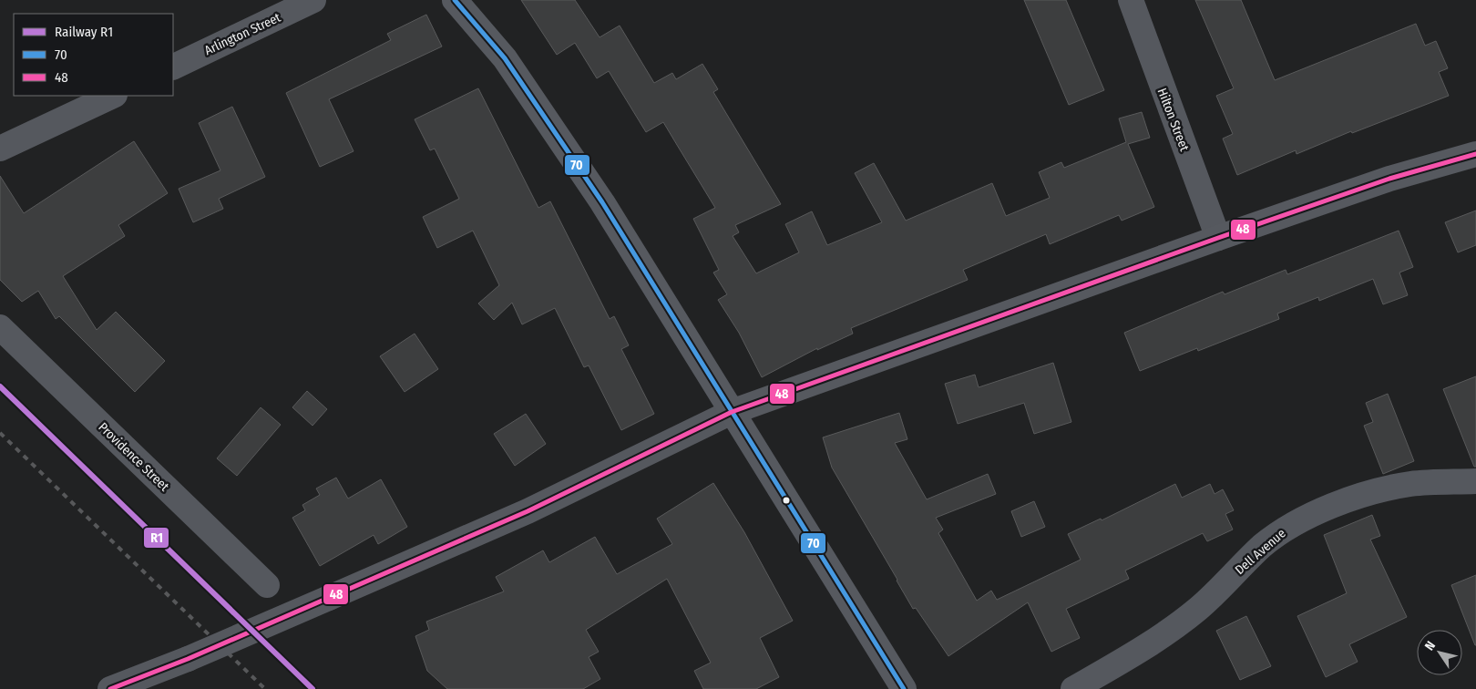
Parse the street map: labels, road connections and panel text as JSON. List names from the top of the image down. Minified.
{"streets":{"street":["Arlington Street","Hilton Street","Providence Street","Dell Avenue"]},"lines":["transit line 70","transit line 48","rail line R1"],"legend":["Railway R1","70","48"],"north":"top left"}
